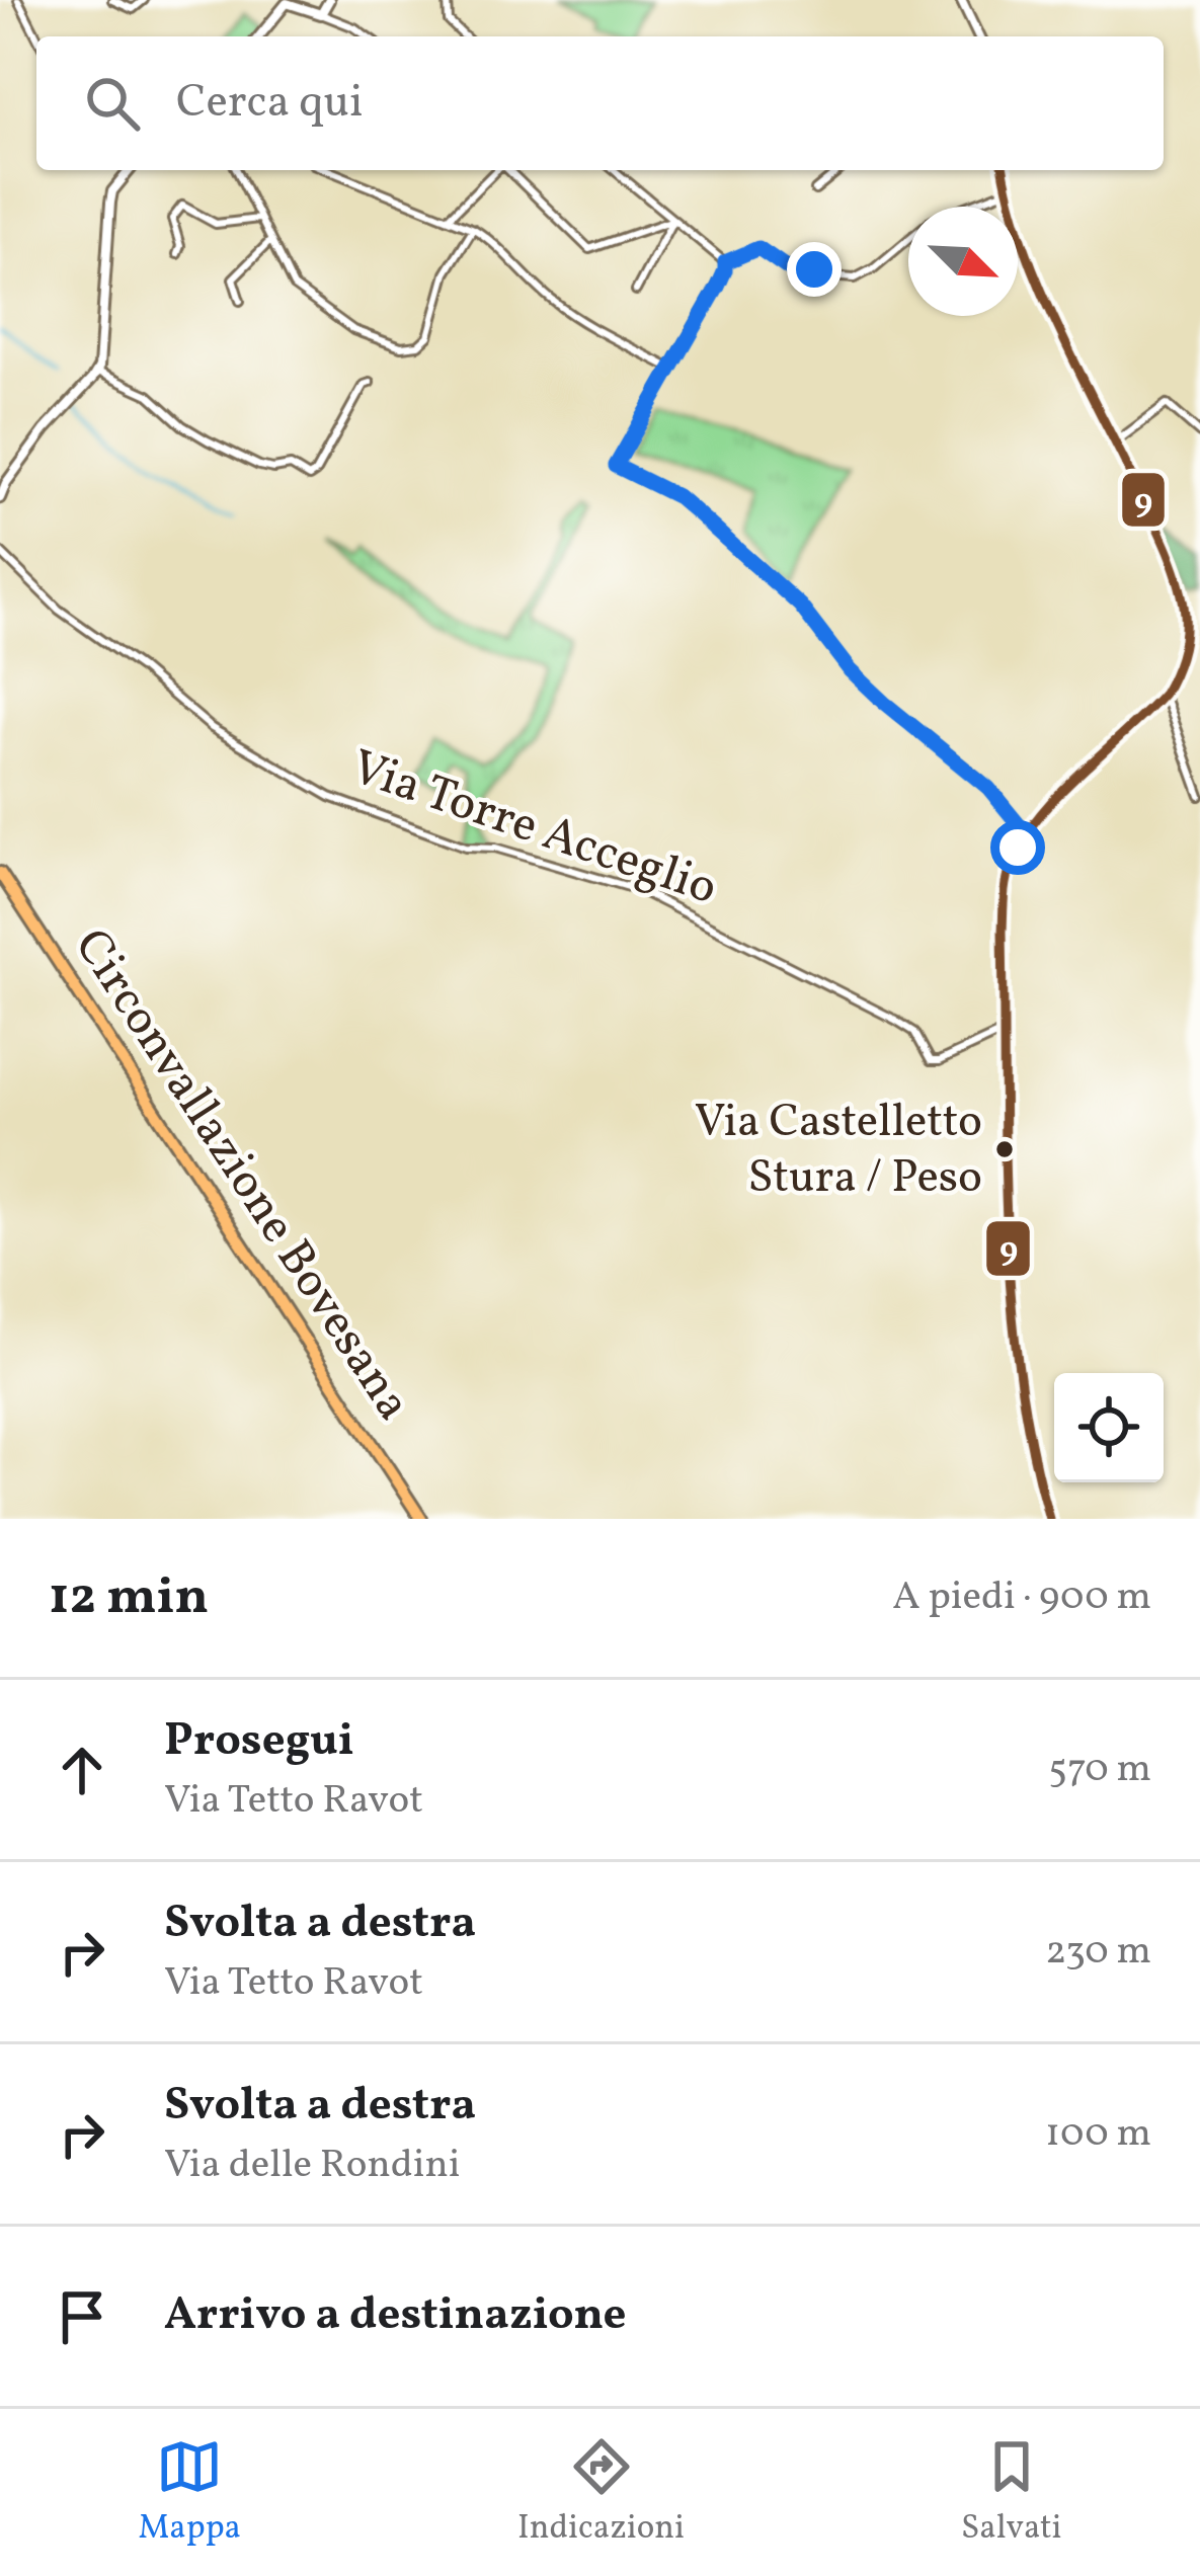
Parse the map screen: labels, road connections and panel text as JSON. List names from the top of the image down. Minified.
{"streets":{"main road":["Circonvallazione Bovesana"],"street":["Via Torre Acceglio"]},"places":["Via Castelletto Stura / Peso"],"lines":["transit line 9"],"north":"bottom right","page":{"search":"Cerca qui","heading":["12 min","A piedi · 900 m"],"list":[["Prosegui","Via Tetto Ravot","570 m"],["Svolta a destra","Via Tetto Ravot","230 m"],["Svolta a destra","Via delle Rondini","100 m"],"Arrivo a destinazione"],"nav":["Mappa","Indicazioni","Salvati"]}}
